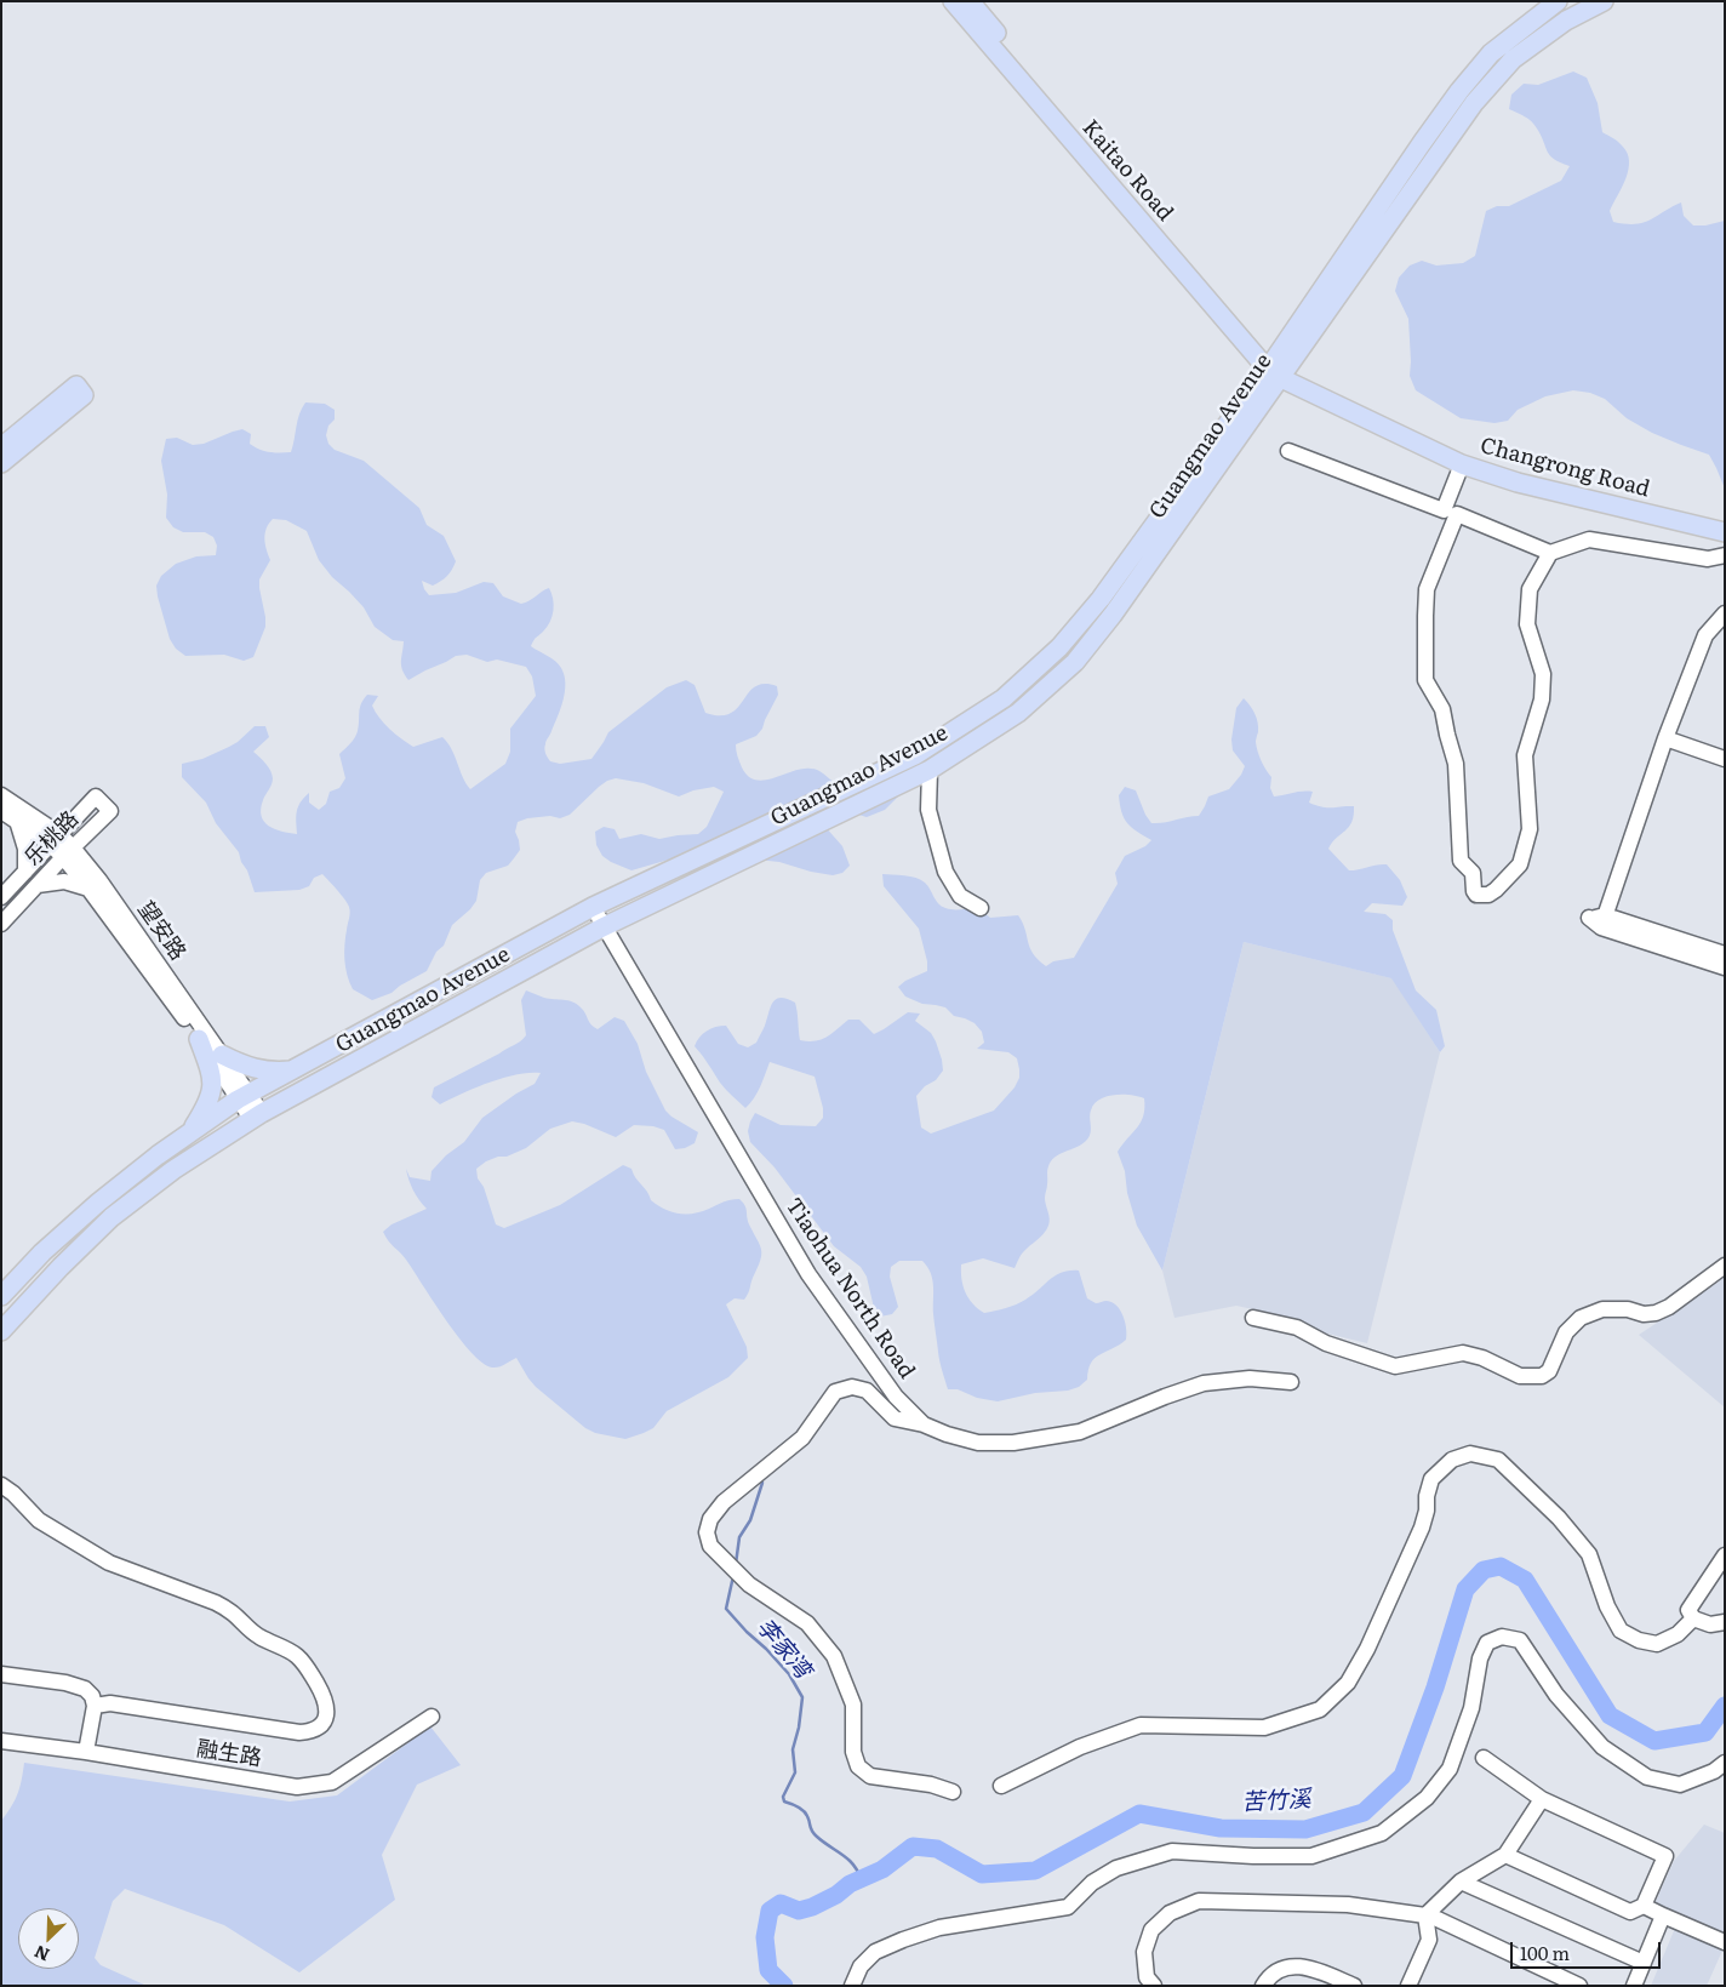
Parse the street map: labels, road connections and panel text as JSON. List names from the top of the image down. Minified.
{"streets":{"main road":["Kaitao Road","Guangmao Avenue","Changrong Road"],"street":["乐桃路","望安路","Tiaohua North Road","融生路"]},"crossings":[["Kaitao Road","Guangmao Avenue"],["Kaitao Road","Changrong Road"],["Guangmao Avenue","Changrong Road"],["Guangmao Avenue","望安路"],["Guangmao Avenue","Tiaohua North Road"],["乐桃路","望安路"]],"water":["李家湾","苦竹溪"],"scale_bar":"100 m","north":"bottom left"}
